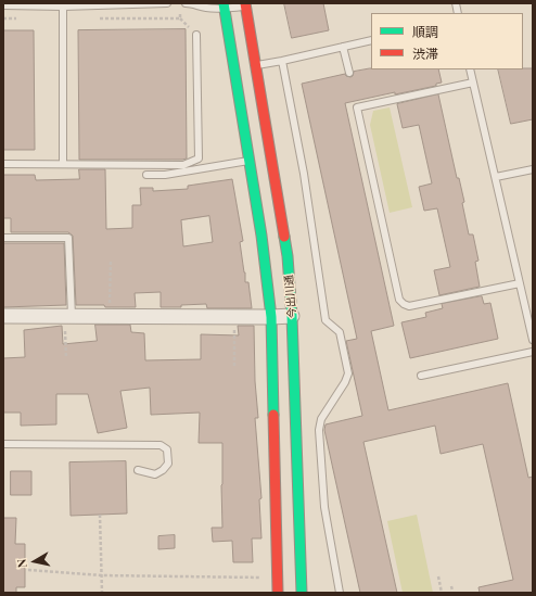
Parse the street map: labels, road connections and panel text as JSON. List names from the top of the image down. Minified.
{"streets":{"main road":["今出川通"]},"legend":["順調","渋滞"],"north":"left"}
